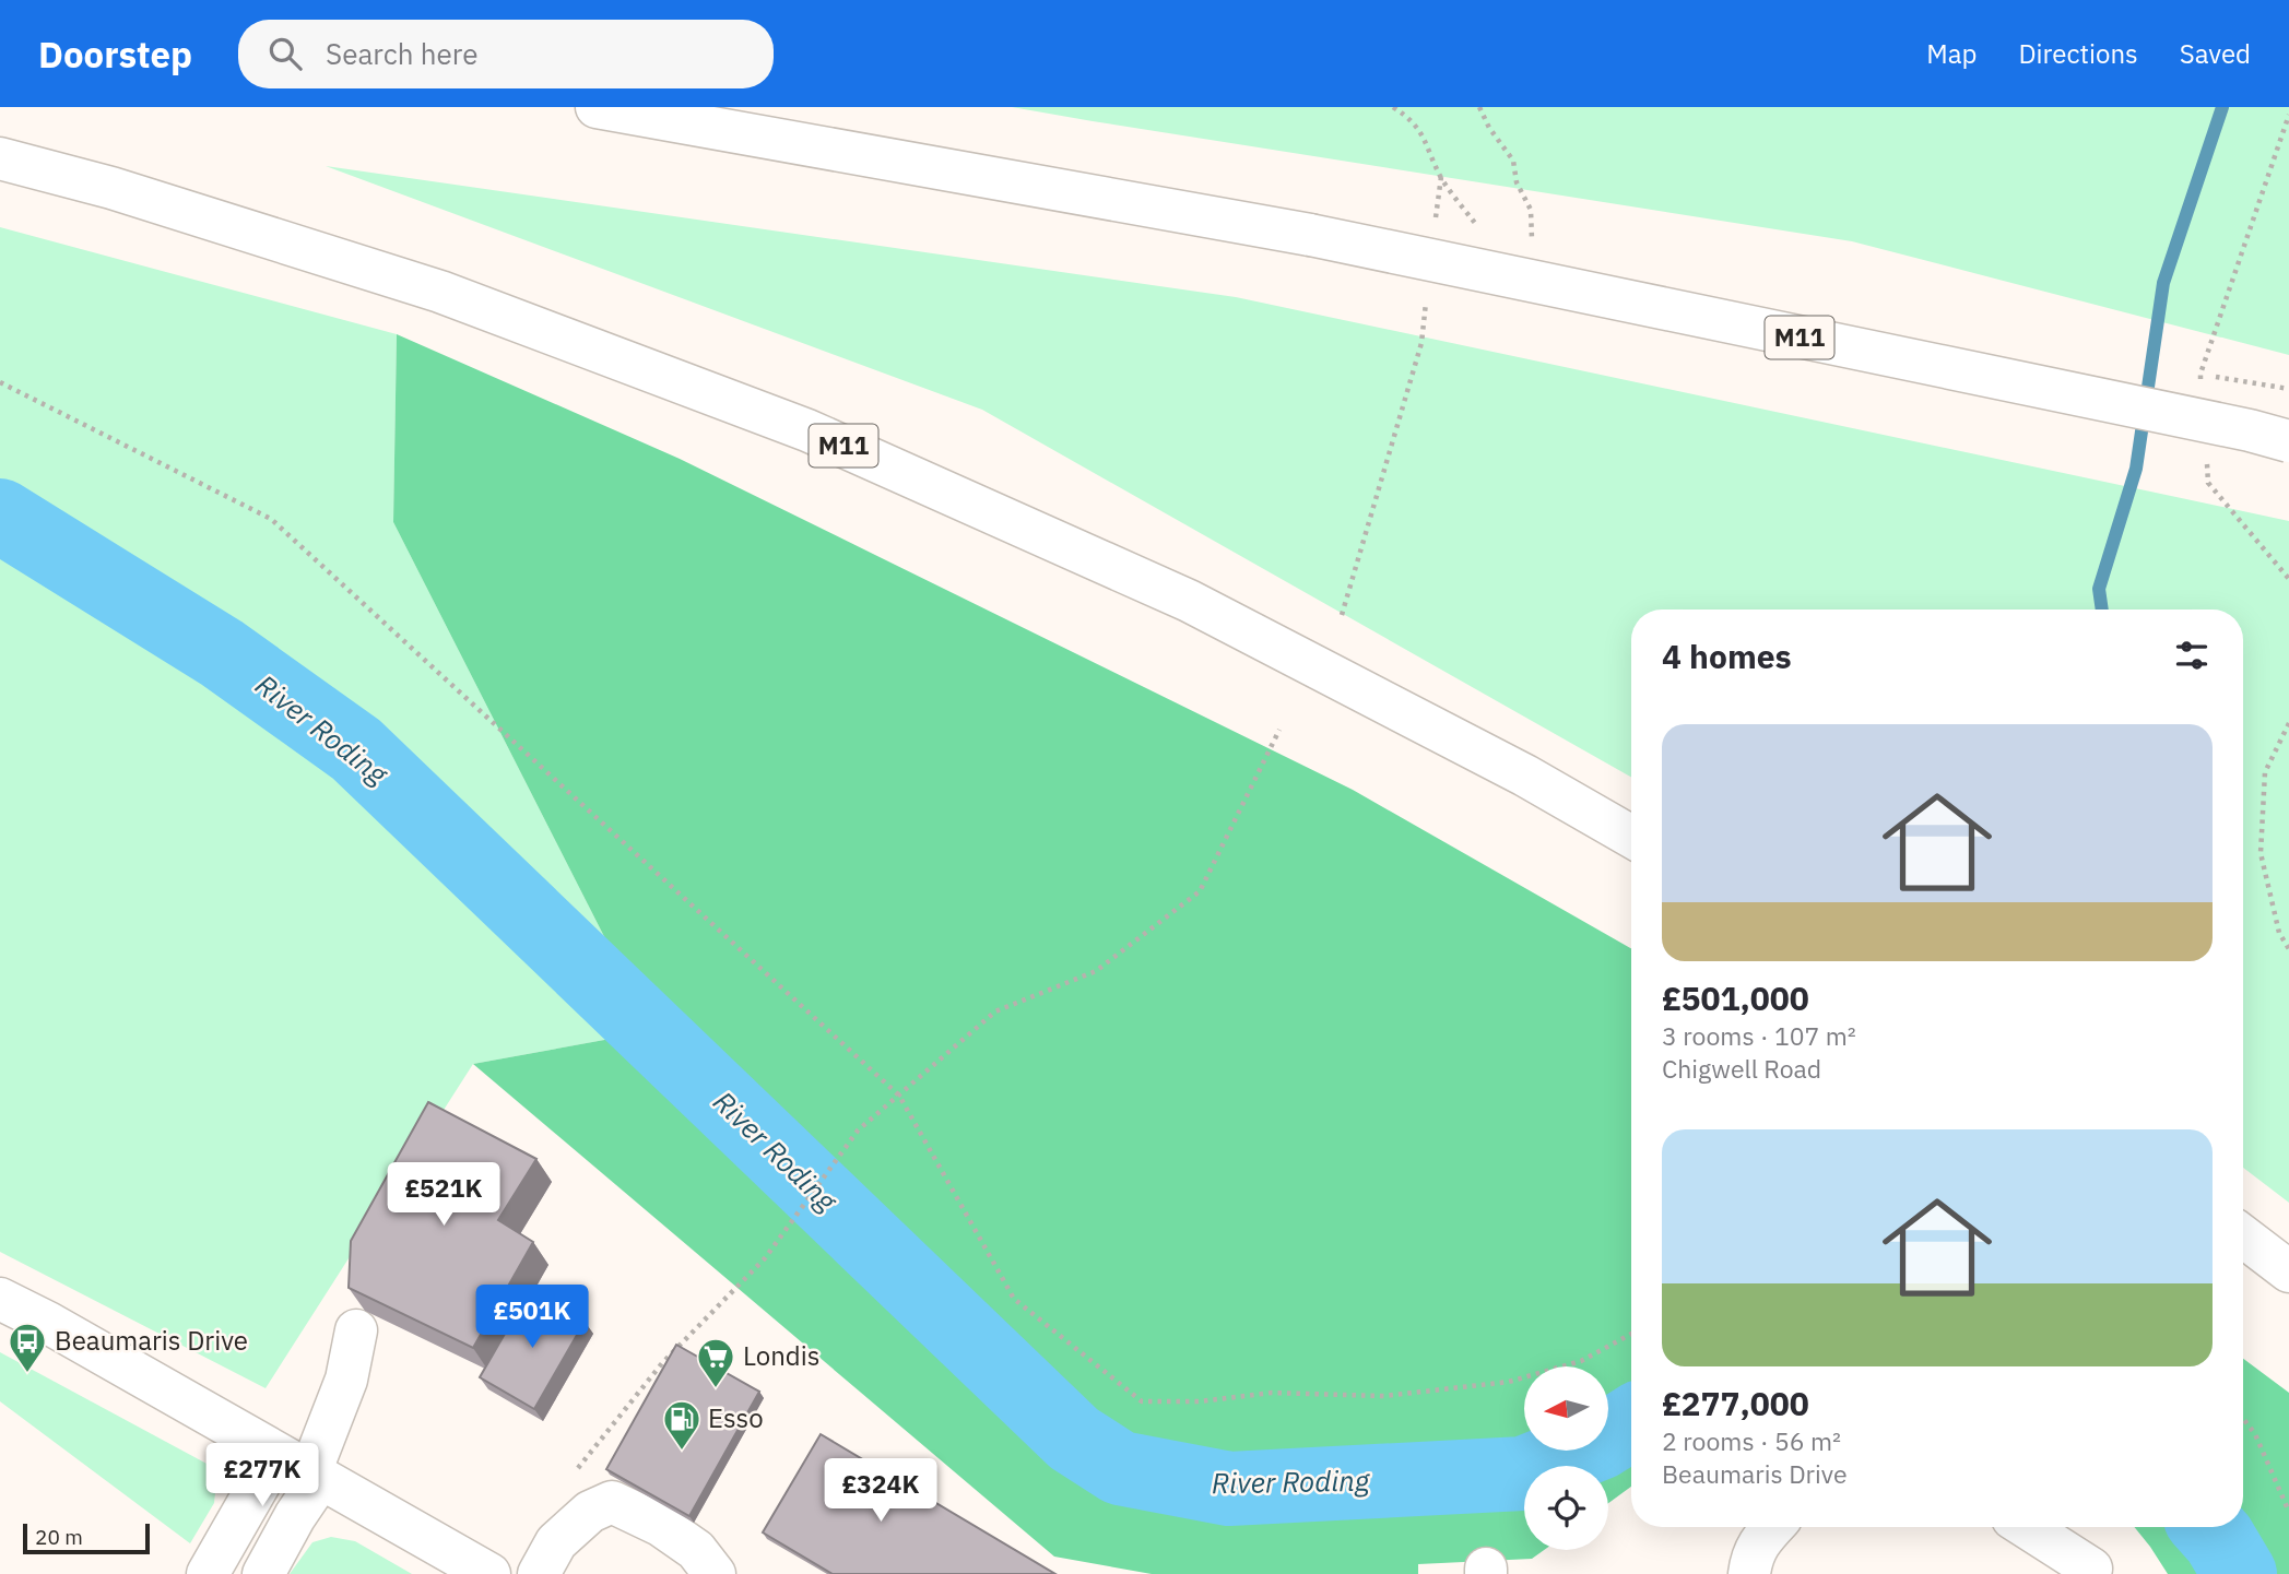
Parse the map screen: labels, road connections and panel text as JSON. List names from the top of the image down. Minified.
{"streets":{"main road":["M11"]},"water":["River Roding"],"places":{"bus stop":["Beaumaris Drive"],"supermarket":["Londis"],"fuel station":["Esso"]},"scale_bar":"20 m","north":"left","page":{"header":"Doorstep","search":"Search here","nav":["Map","Directions","Saved"],"heading":"4 homes","list":[{"name":"£501,000","note":"3 rooms · 107 m² · Chigwell Road"},{"name":"£277,000","note":"2 rooms · 56 m² · Beaumaris Drive"}],"price":["£521K","£501K","£277K","£324K"],"scale":"20 m"}}
